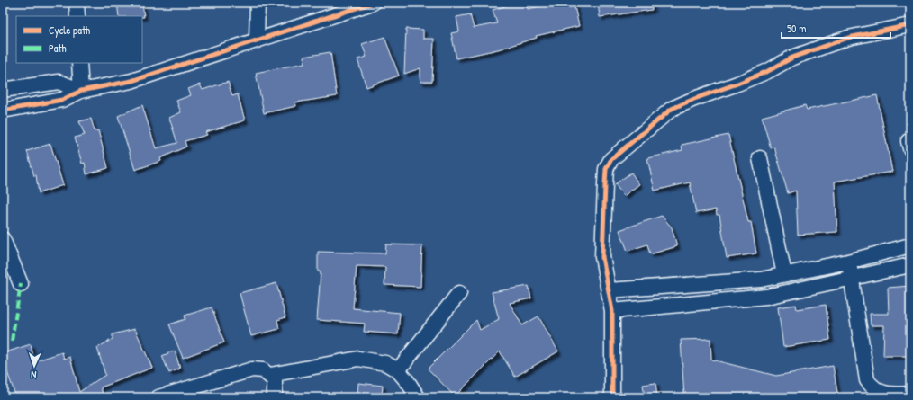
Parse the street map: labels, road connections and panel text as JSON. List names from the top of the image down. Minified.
{"legend":["Cycle path","Path"],"scale_bar":"50 m","north":"bottom"}
